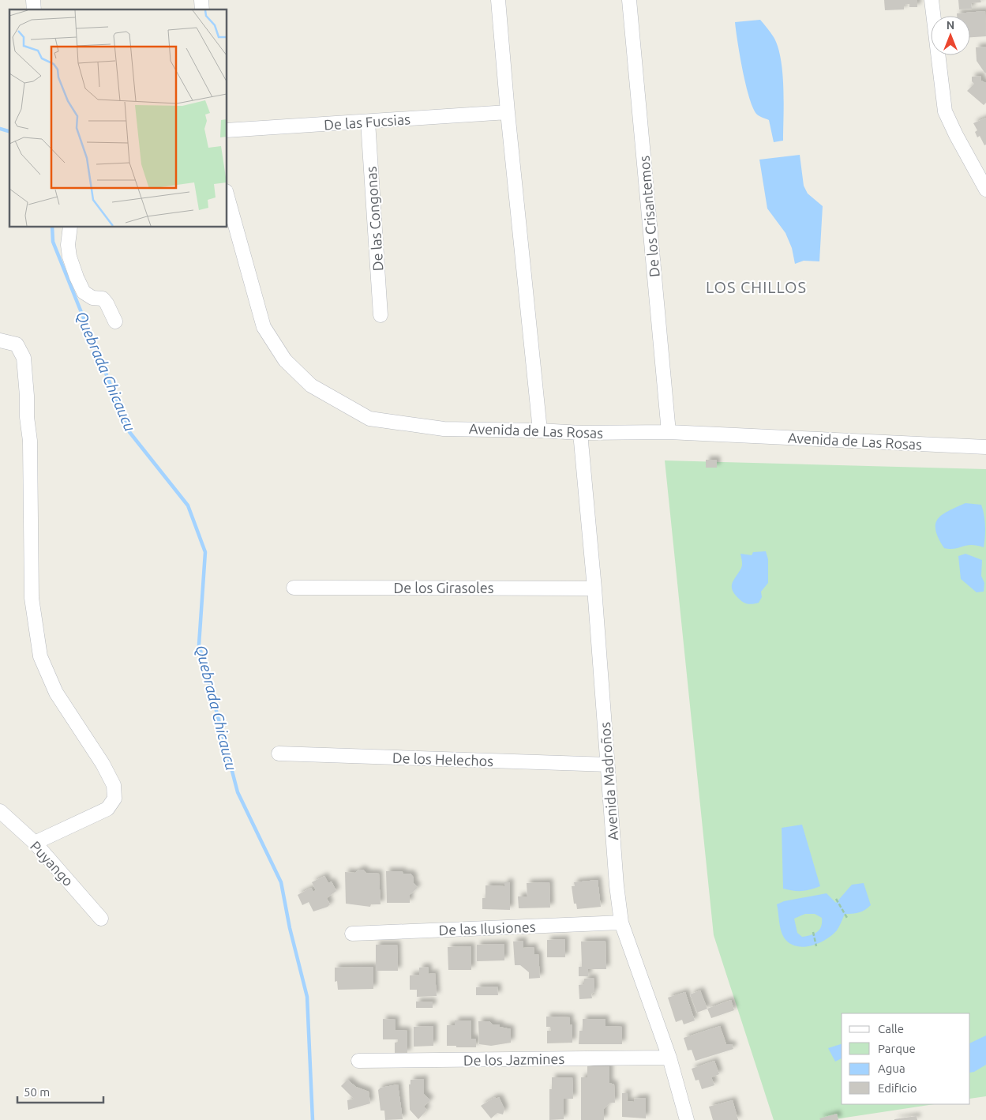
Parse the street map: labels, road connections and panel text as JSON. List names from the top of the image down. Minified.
{"streets":{"street":["De las Fucsias","De los Crisantemos","De las Congonas","Avenida de Las Rosas","De los Girasoles","De los Helechos","Avenida Madroños","Puyango","De las Ilusiones","De los Jazmines"]},"crossings":[["De las Fucsias","De las Congonas"],["De los Crisantemos","Avenida de Las Rosas"],["Avenida de Las Rosas","Avenida Madroños"],["De los Girasoles","Avenida Madroños"],["De los Helechos","Avenida Madroños"],["Avenida Madroños","De las Ilusiones"],["Avenida Madroños","De los Jazmines"]],"districts":["LOS CHILLOS"],"water":["Quebrada Chicaucu"],"legend":["Calle","Parque","Agua","Edificio"],"scale_bar":"50 m","north":"top"}
